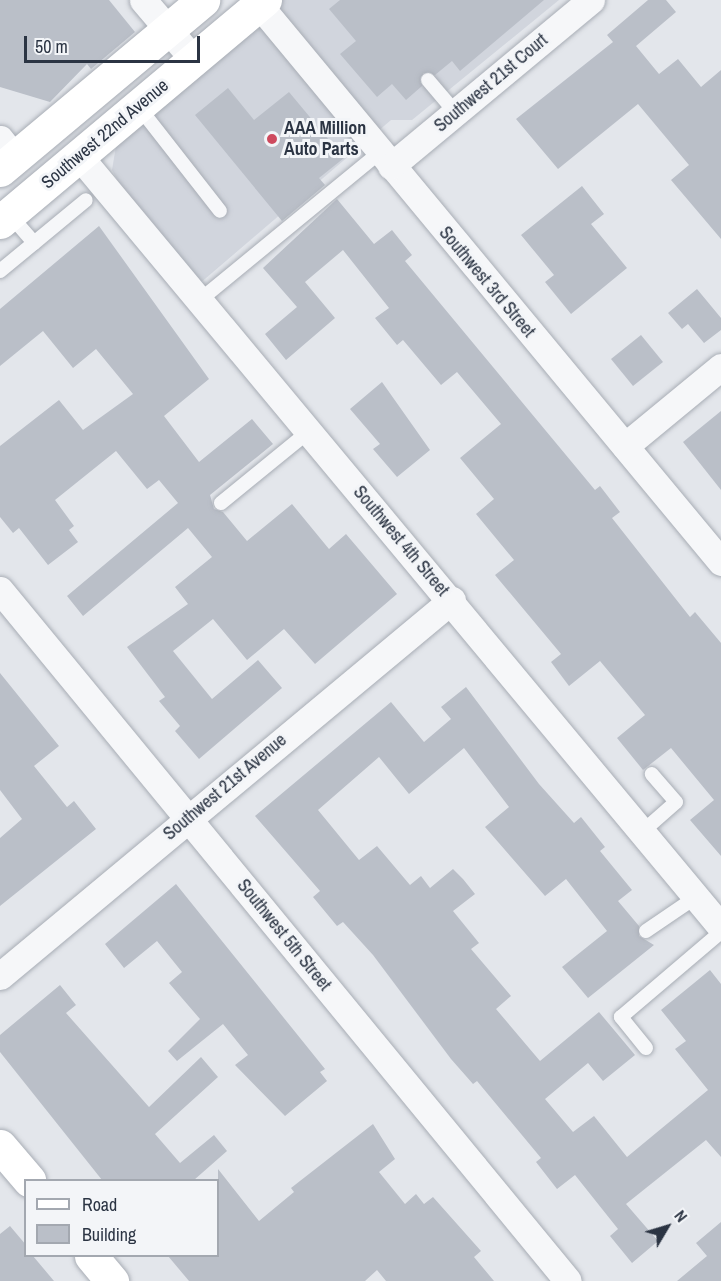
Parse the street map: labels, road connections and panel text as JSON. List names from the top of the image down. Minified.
{"streets":{"main road":["Southwest 22nd Avenue"],"street":["Southwest 21st Court","Southwest 3rd Street","Southwest 4th Street","Southwest 21st Avenue","Southwest 5th Street"]},"crossings":[["Southwest 21st Court","Southwest 3rd Street"],["Southwest 22nd Avenue","Southwest 3rd Street"],["Southwest 22nd Avenue","Southwest 4th Street"],["Southwest 4th Street","Southwest 21st Avenue"],["Southwest 21st Avenue","Southwest 5th Street"]],"places":["AAA Million Auto Parts"],"legend":["Road","Building"],"scale_bar":"50 m","north":"top right"}
